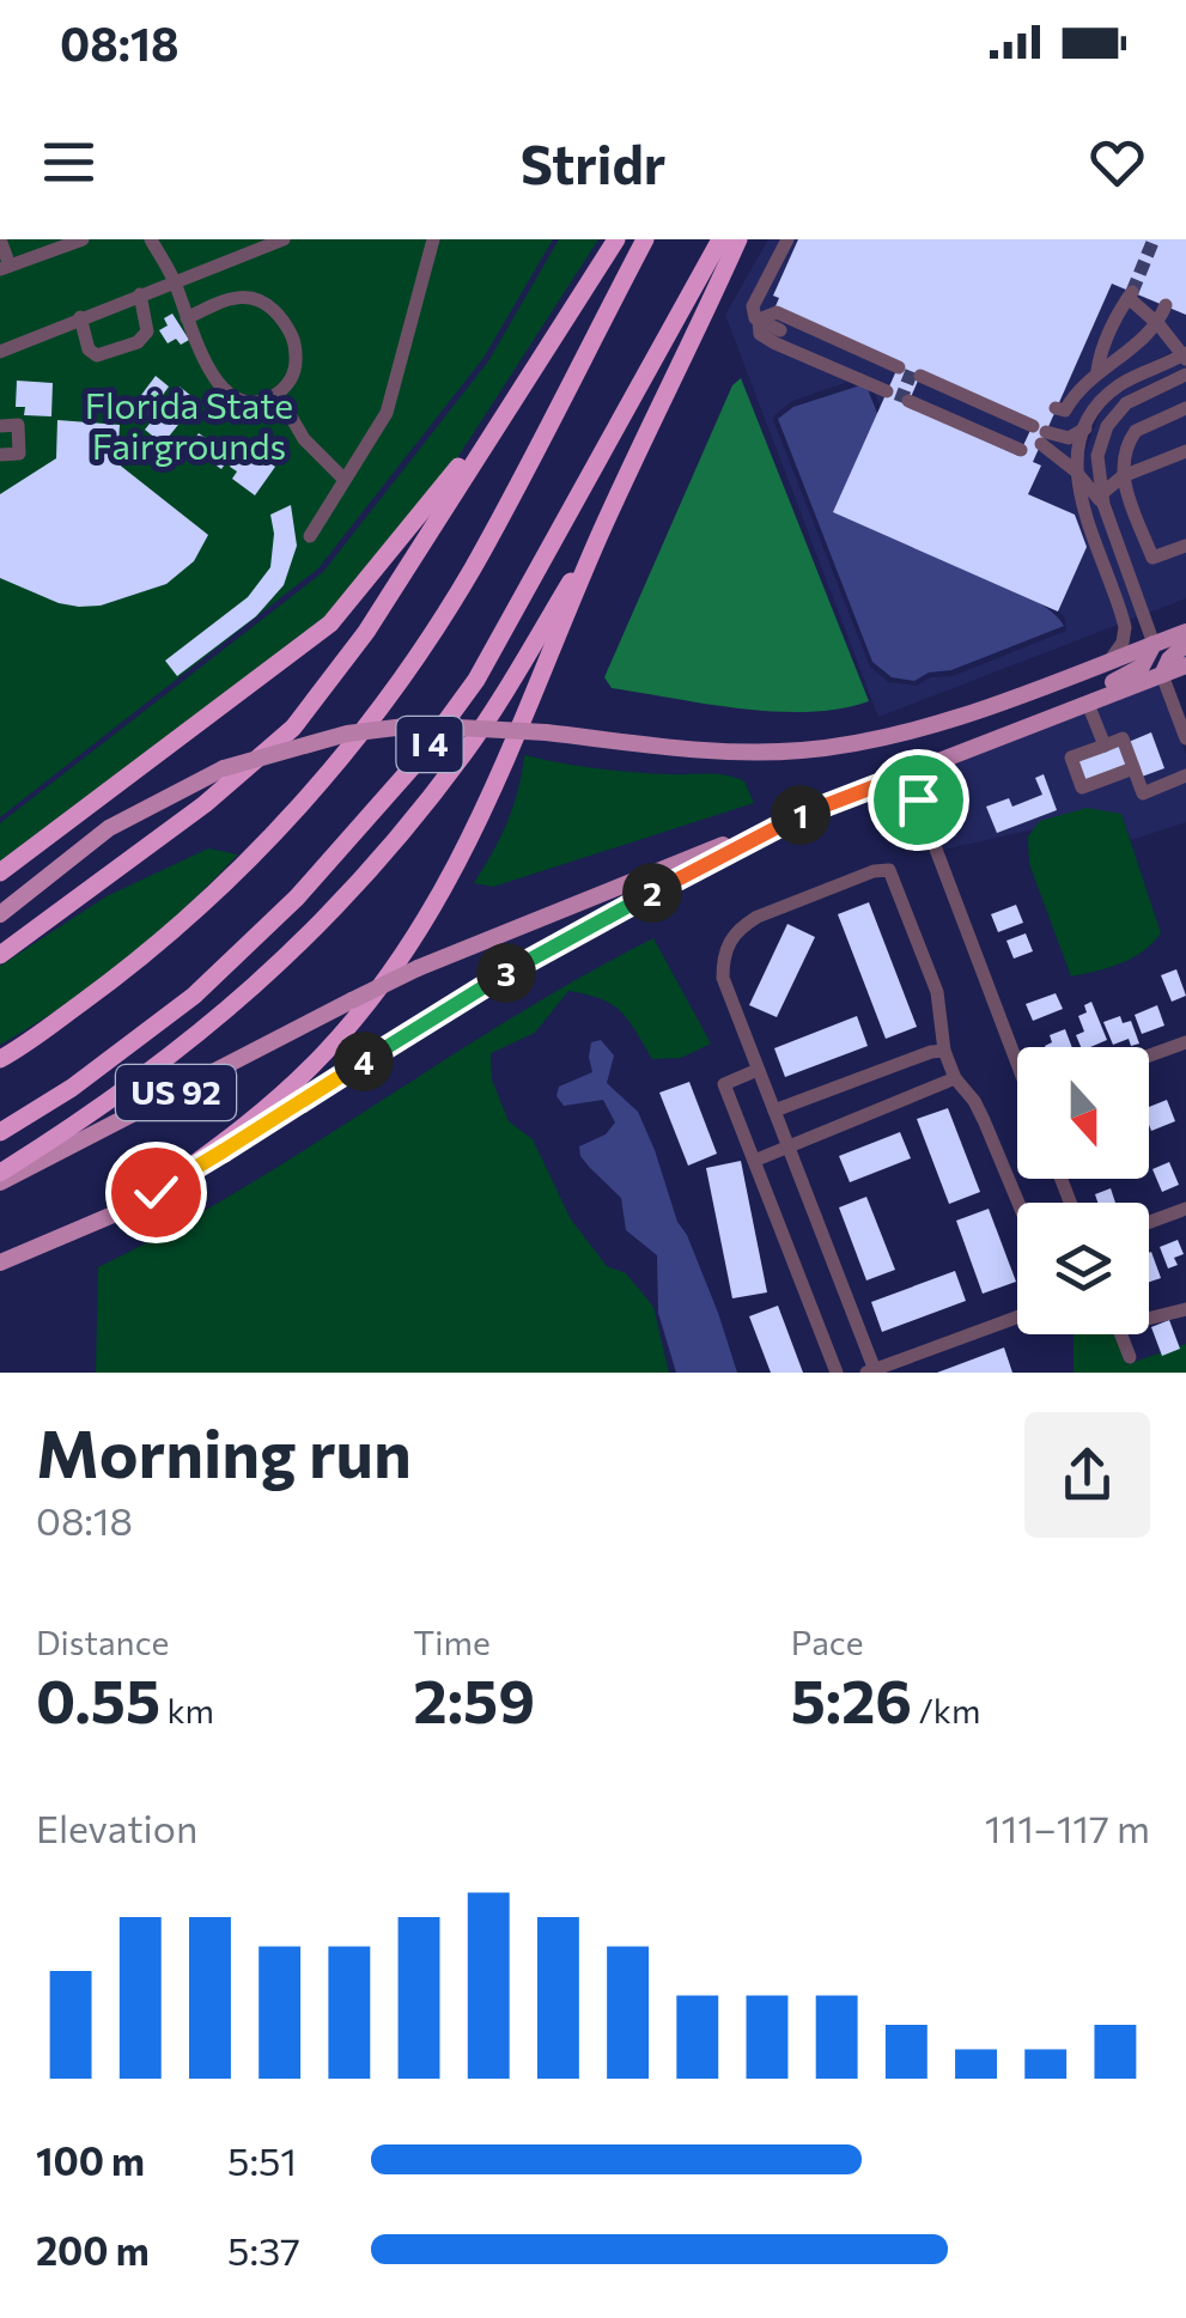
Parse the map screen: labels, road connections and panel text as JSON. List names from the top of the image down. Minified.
{"streets":{"highway":["I 4"],"main road":["US 92"]},"parks":["Florida State Fairgrounds"],"north":"bottom","page":{"status":"08:18","header":"Stridr","pins":["1","2","3","4"],"heading":["Morning run","08:18"],"stats":[["Distance","0.55 km"],["Time","2:59"],["Pace","5:26 /km"]],"chart":["Elevation","111–117 m"],"list":[{"name":"100 m","note":"5:51"},{"name":"200 m","note":"5:37"}]}}
